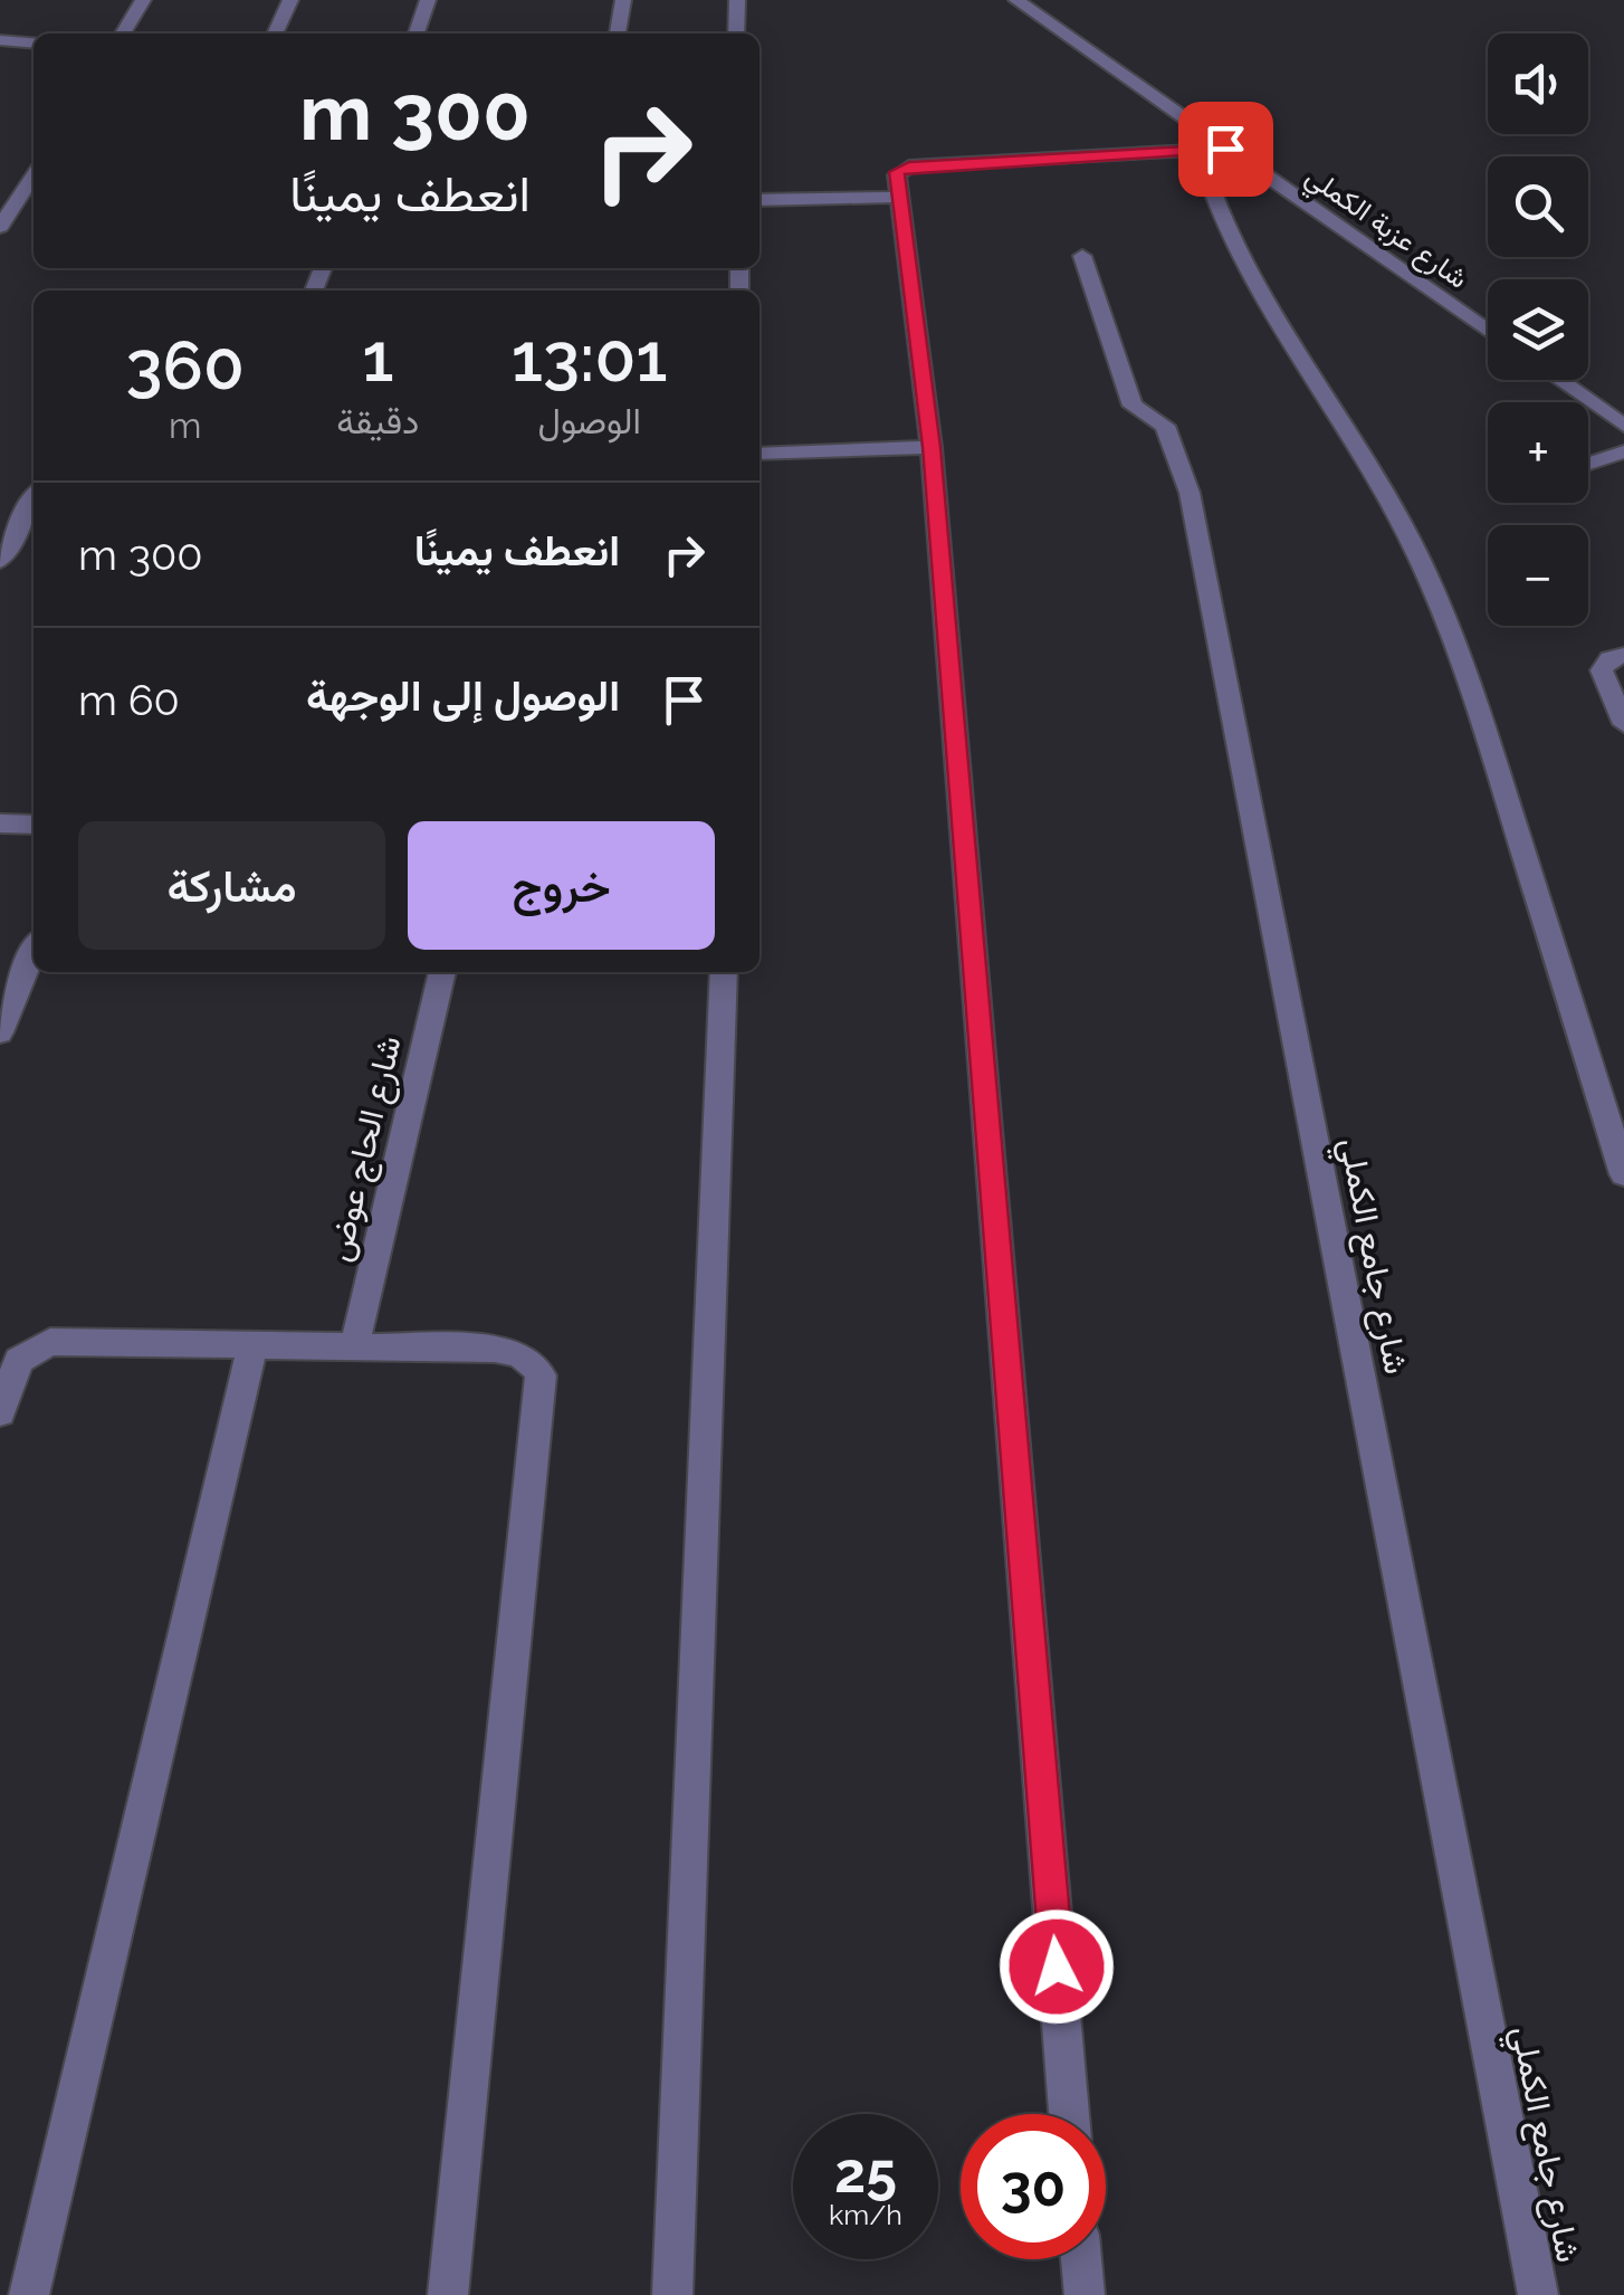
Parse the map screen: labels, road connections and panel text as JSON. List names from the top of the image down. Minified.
{"streets":{"street":["شارع عزبة الكملي","شارع الحاج عوض","شارع جامع الكملي"]},"page":{"map_buttons":["+","−"],"turn":["300 m","انعطف يمينًا"],"eta":["13:01","الوصول","1","دقيقة","360","m"],"list":[{"name":"انعطف يمينًا","value":"300 m"},{"name":"الوصول إلى الوجهة","value":"60 m"}],"buttons":["خروج","مشاركة"],"speed":"25 km/h","limit":"30"}}
